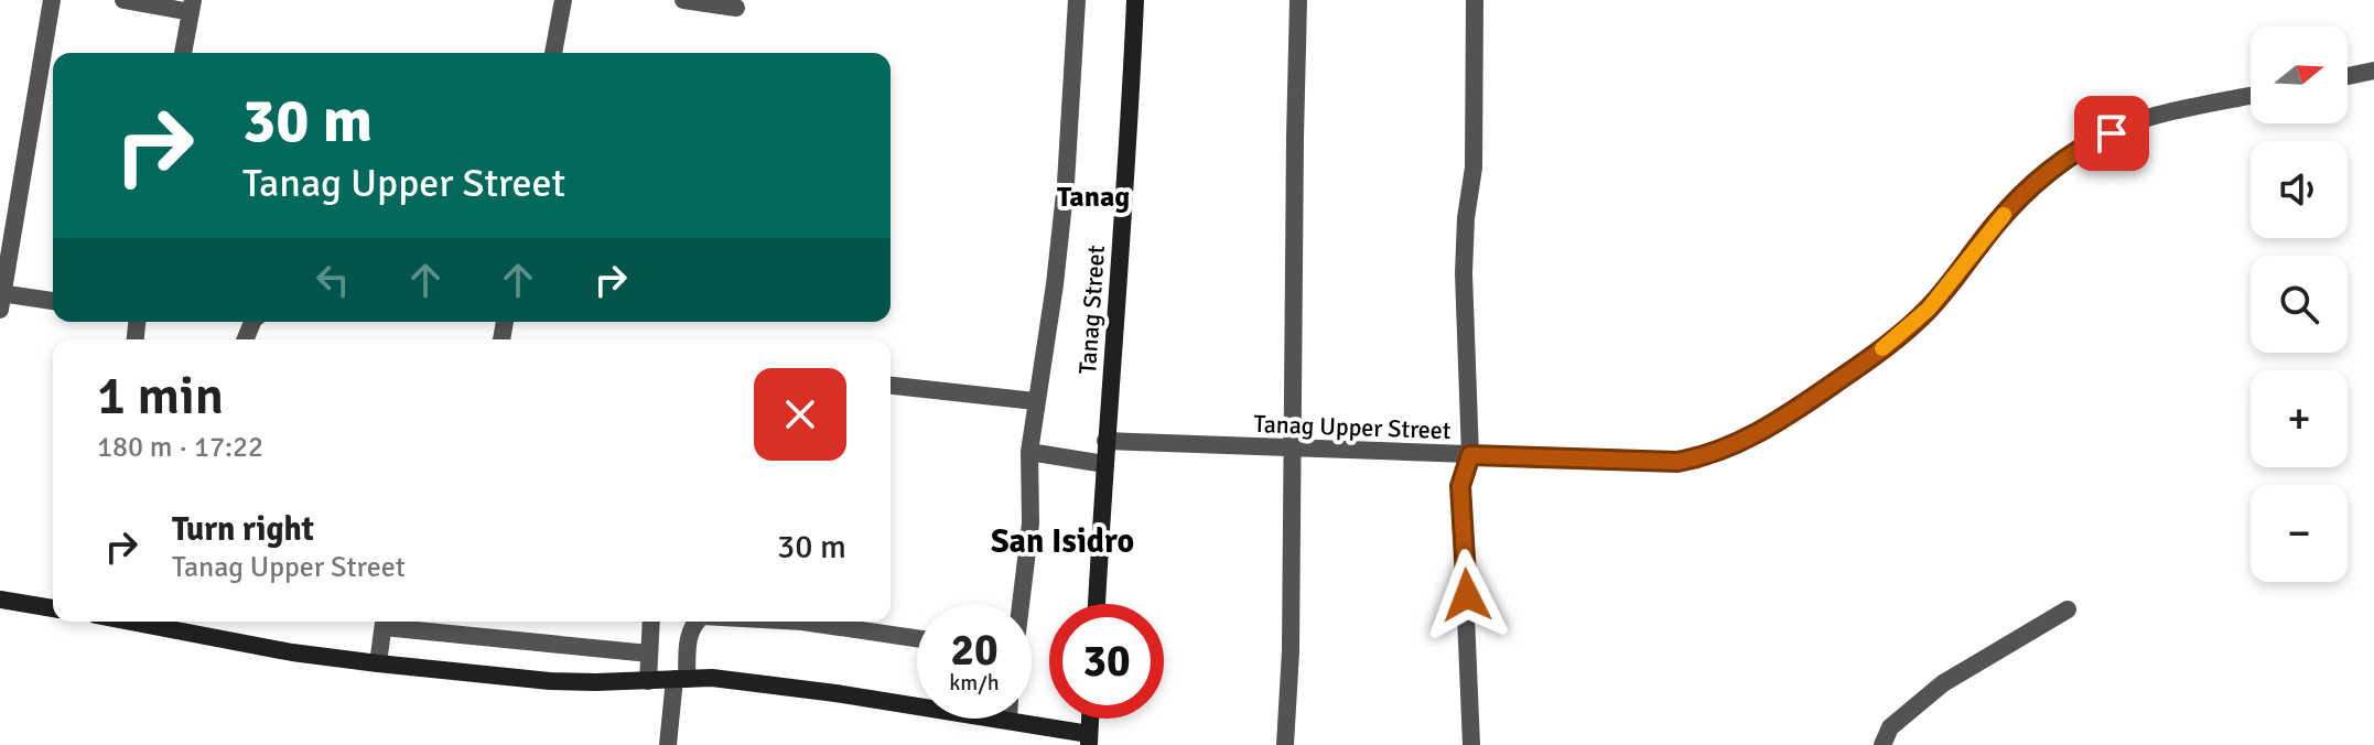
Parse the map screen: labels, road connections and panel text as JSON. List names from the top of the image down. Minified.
{"streets":{"street":["Tanag Street","Tanag Upper Street"]},"crossings":[["Tanag Street","Tanag Upper Street"]],"districts":["Tanag","San Isidro"],"north":"right","page":{"map_buttons":["+","−"],"turn":["30 m","Tanag Upper Street"],"heading":["1 min","180 m · 17:22"],"list":[{"name":"Turn right","note":"Tanag Upper Street","value":"30 m"}],"speed":"20 km/h","limit":"30"}}
